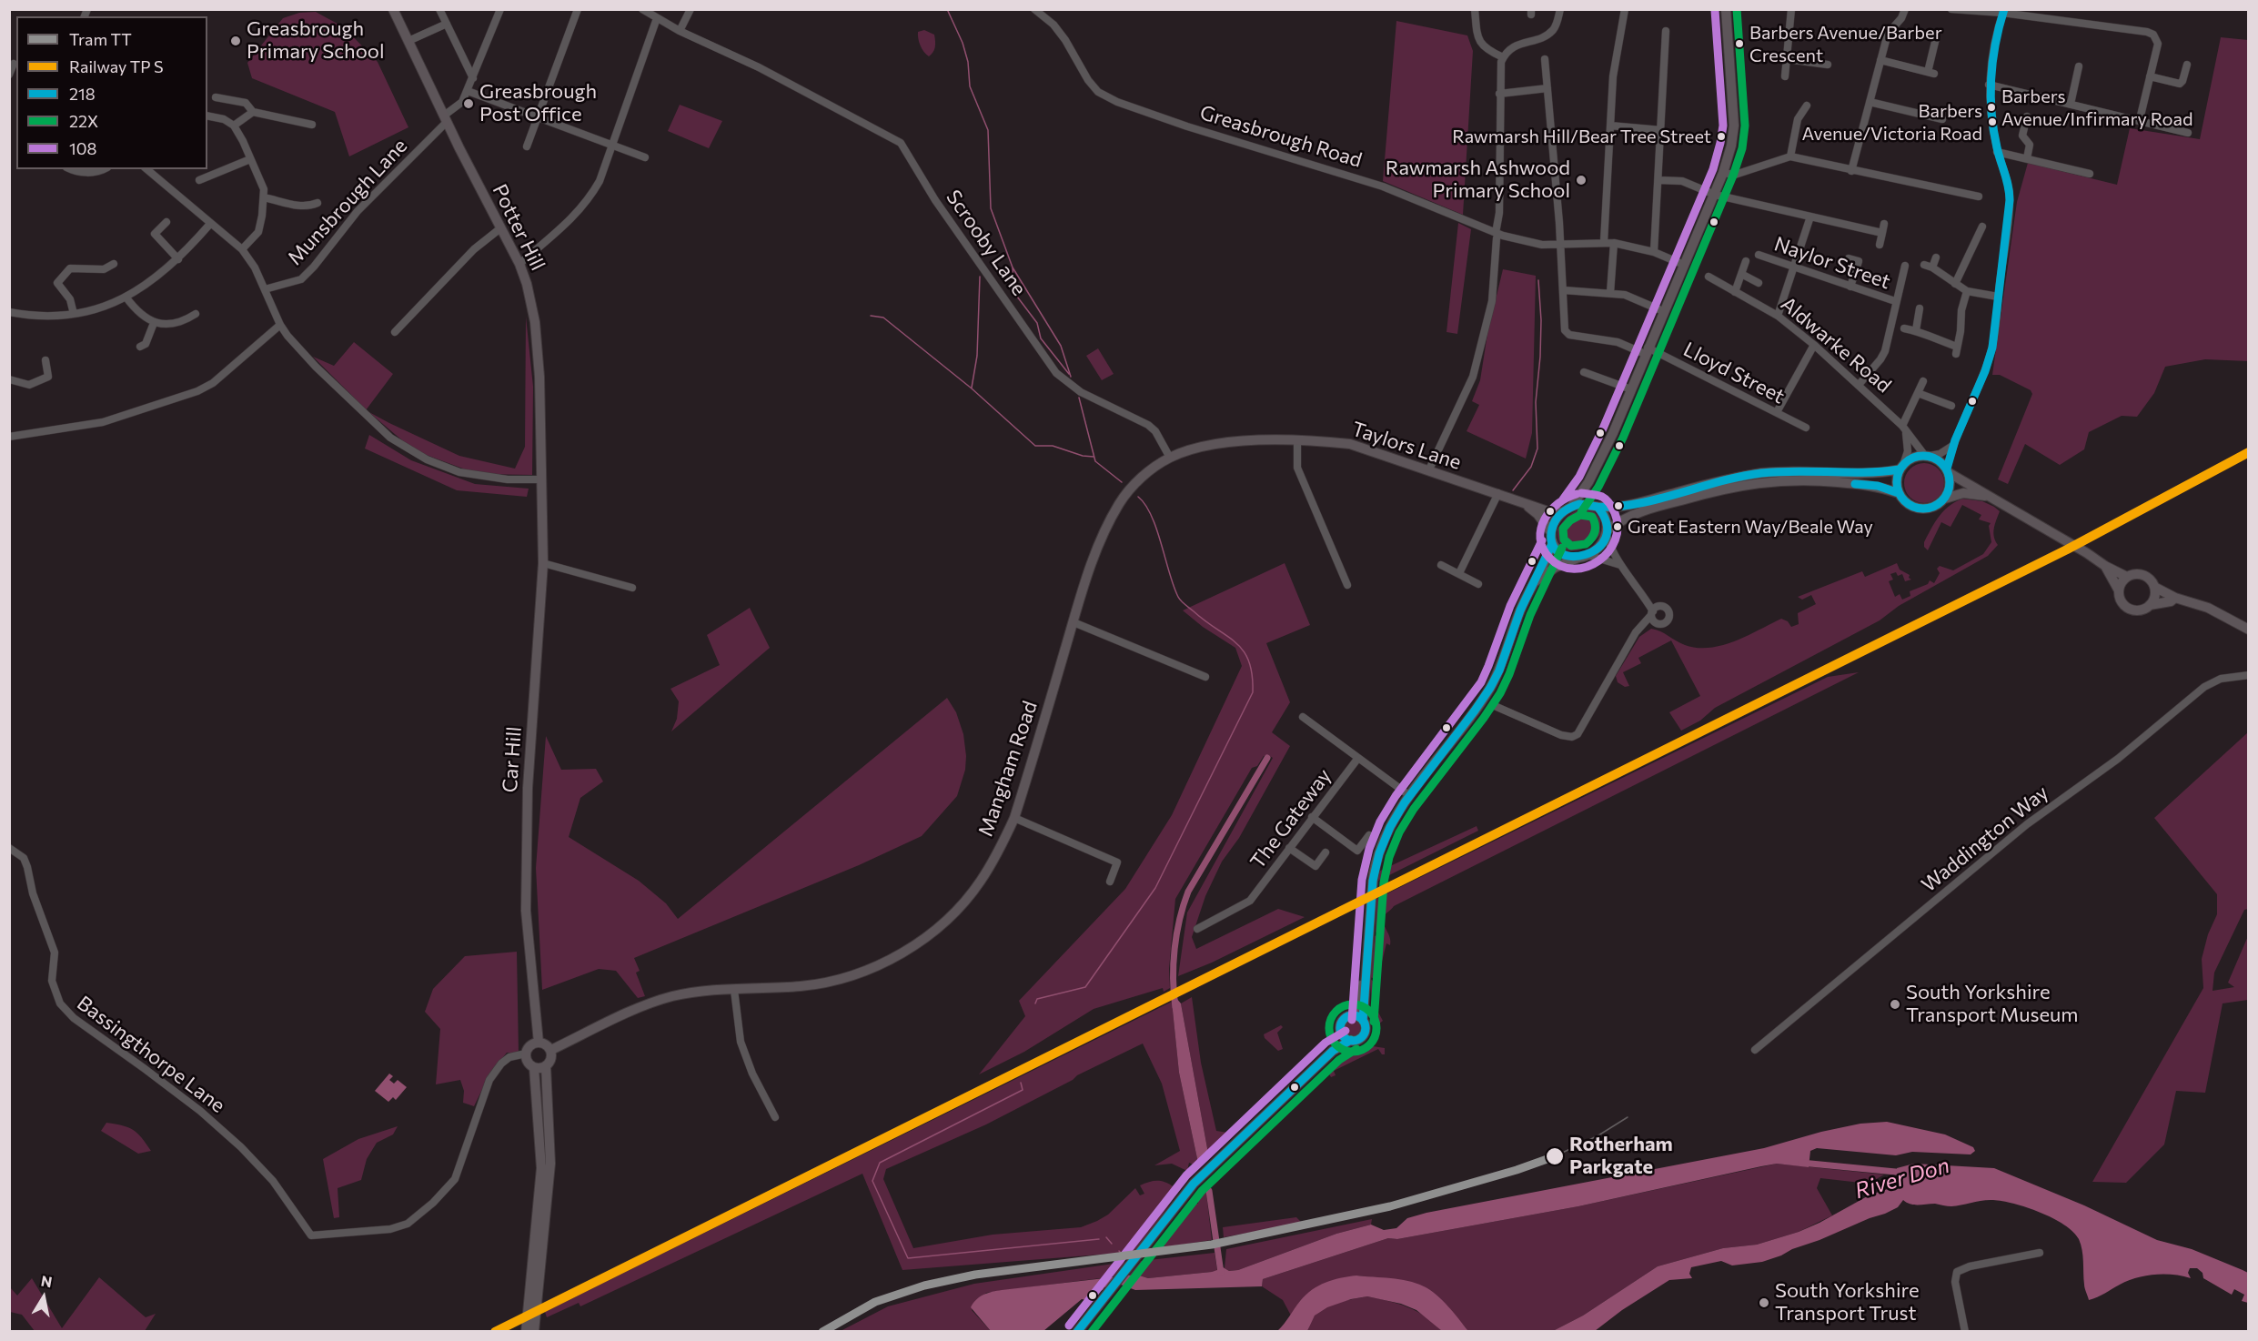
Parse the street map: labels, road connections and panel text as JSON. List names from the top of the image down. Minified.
{"streets":{"main road":["Potter Hill","Taylors Lane","Car Hill","Mangham Road"],"street":["Greasbrough Road","Munsbrough Lane","Scrooby Lane","Naylor Street","Aldwarke Road","Lloyd Street","The Gateway","Waddington Way","Bassingthorpe Lane"]},"crossings":[["Munsbrough Lane","Potter Hill"],["Potter Hill","Car Hill"],["Scrooby Lane","Mangham Road"],["Taylors Lane","Mangham Road"],["Car Hill","Mangham Road"],["Car Hill","Bassingthorpe Lane"],["Mangham Road","Bassingthorpe Lane"]],"water":["River Don"],"places":["Greasbrough Primary School","Barbers Avenue/Barber Crescent","Greasbrough Post Office","Barbers Avenue/Infirmary Road","Barbers Avenue/Victoria Road","Rawmarsh Hill/Bear Tree Street","Rawmarsh Ashwood Primary School","Great Eastern Way/Beale Way","South Yorkshire Transport Museum","Rotherham Parkgate","South Yorkshire Transport Trust"],"lines":["transit line 218","transit line 22X","transit line 108","tram line TT"],"legend":["Tram TT","Railway TP S","218","22X","108"],"north":"top"}
